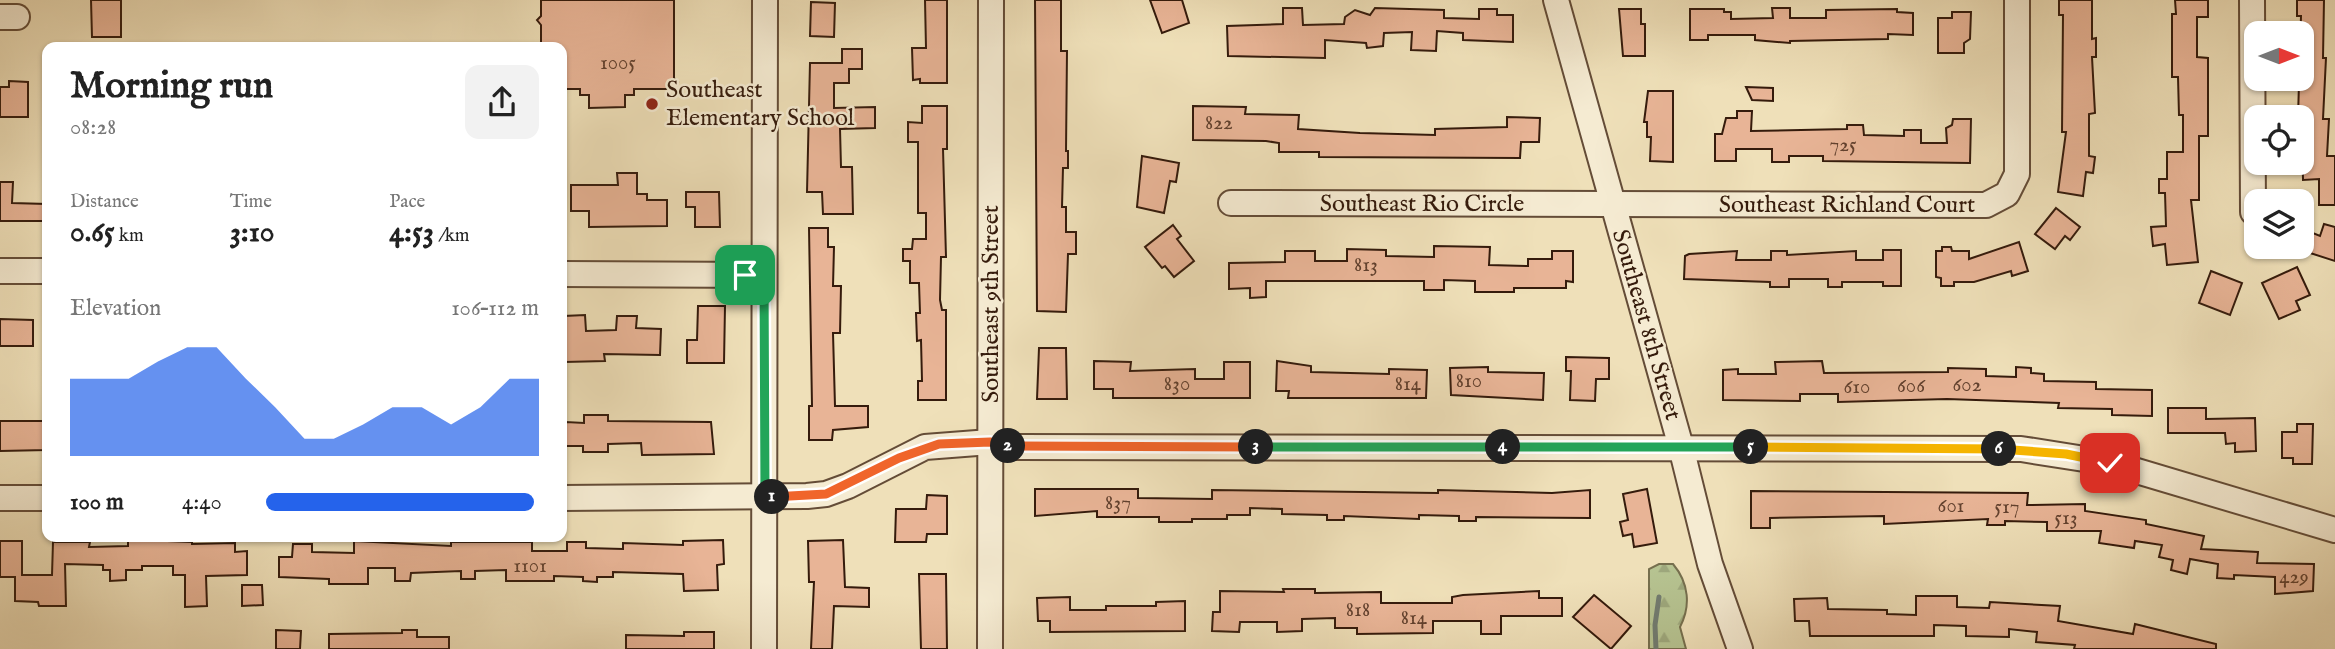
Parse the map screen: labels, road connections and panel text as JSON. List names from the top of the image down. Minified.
{"streets":{"street":["Southeast Rio Circle","Southeast Richland Court","Southeast 9th Street","Southeast 8th Street"]},"crossings":[["Southeast Rio Circle","Southeast Richland Court"],["Southeast Rio Circle","Southeast 8th Street"],["Southeast Richland Court","Southeast 8th Street"]],"places":["Southeast Elementary School"],"house_numbers":["1005","822","725","813","810","830","814","602","606","610","837","601","517","513","1101","429","818","814"],"north":"right","page":{"heading":["Morning run","08:28"],"stats":[["Distance","0.65 km"],["Time","3:10"],["Pace","4:53 /km"]],"chart":["Elevation","106–112 m"],"pins":["2","3","4","5","6","1"],"list":[{"name":"100 m","note":"4:40"}]}}
